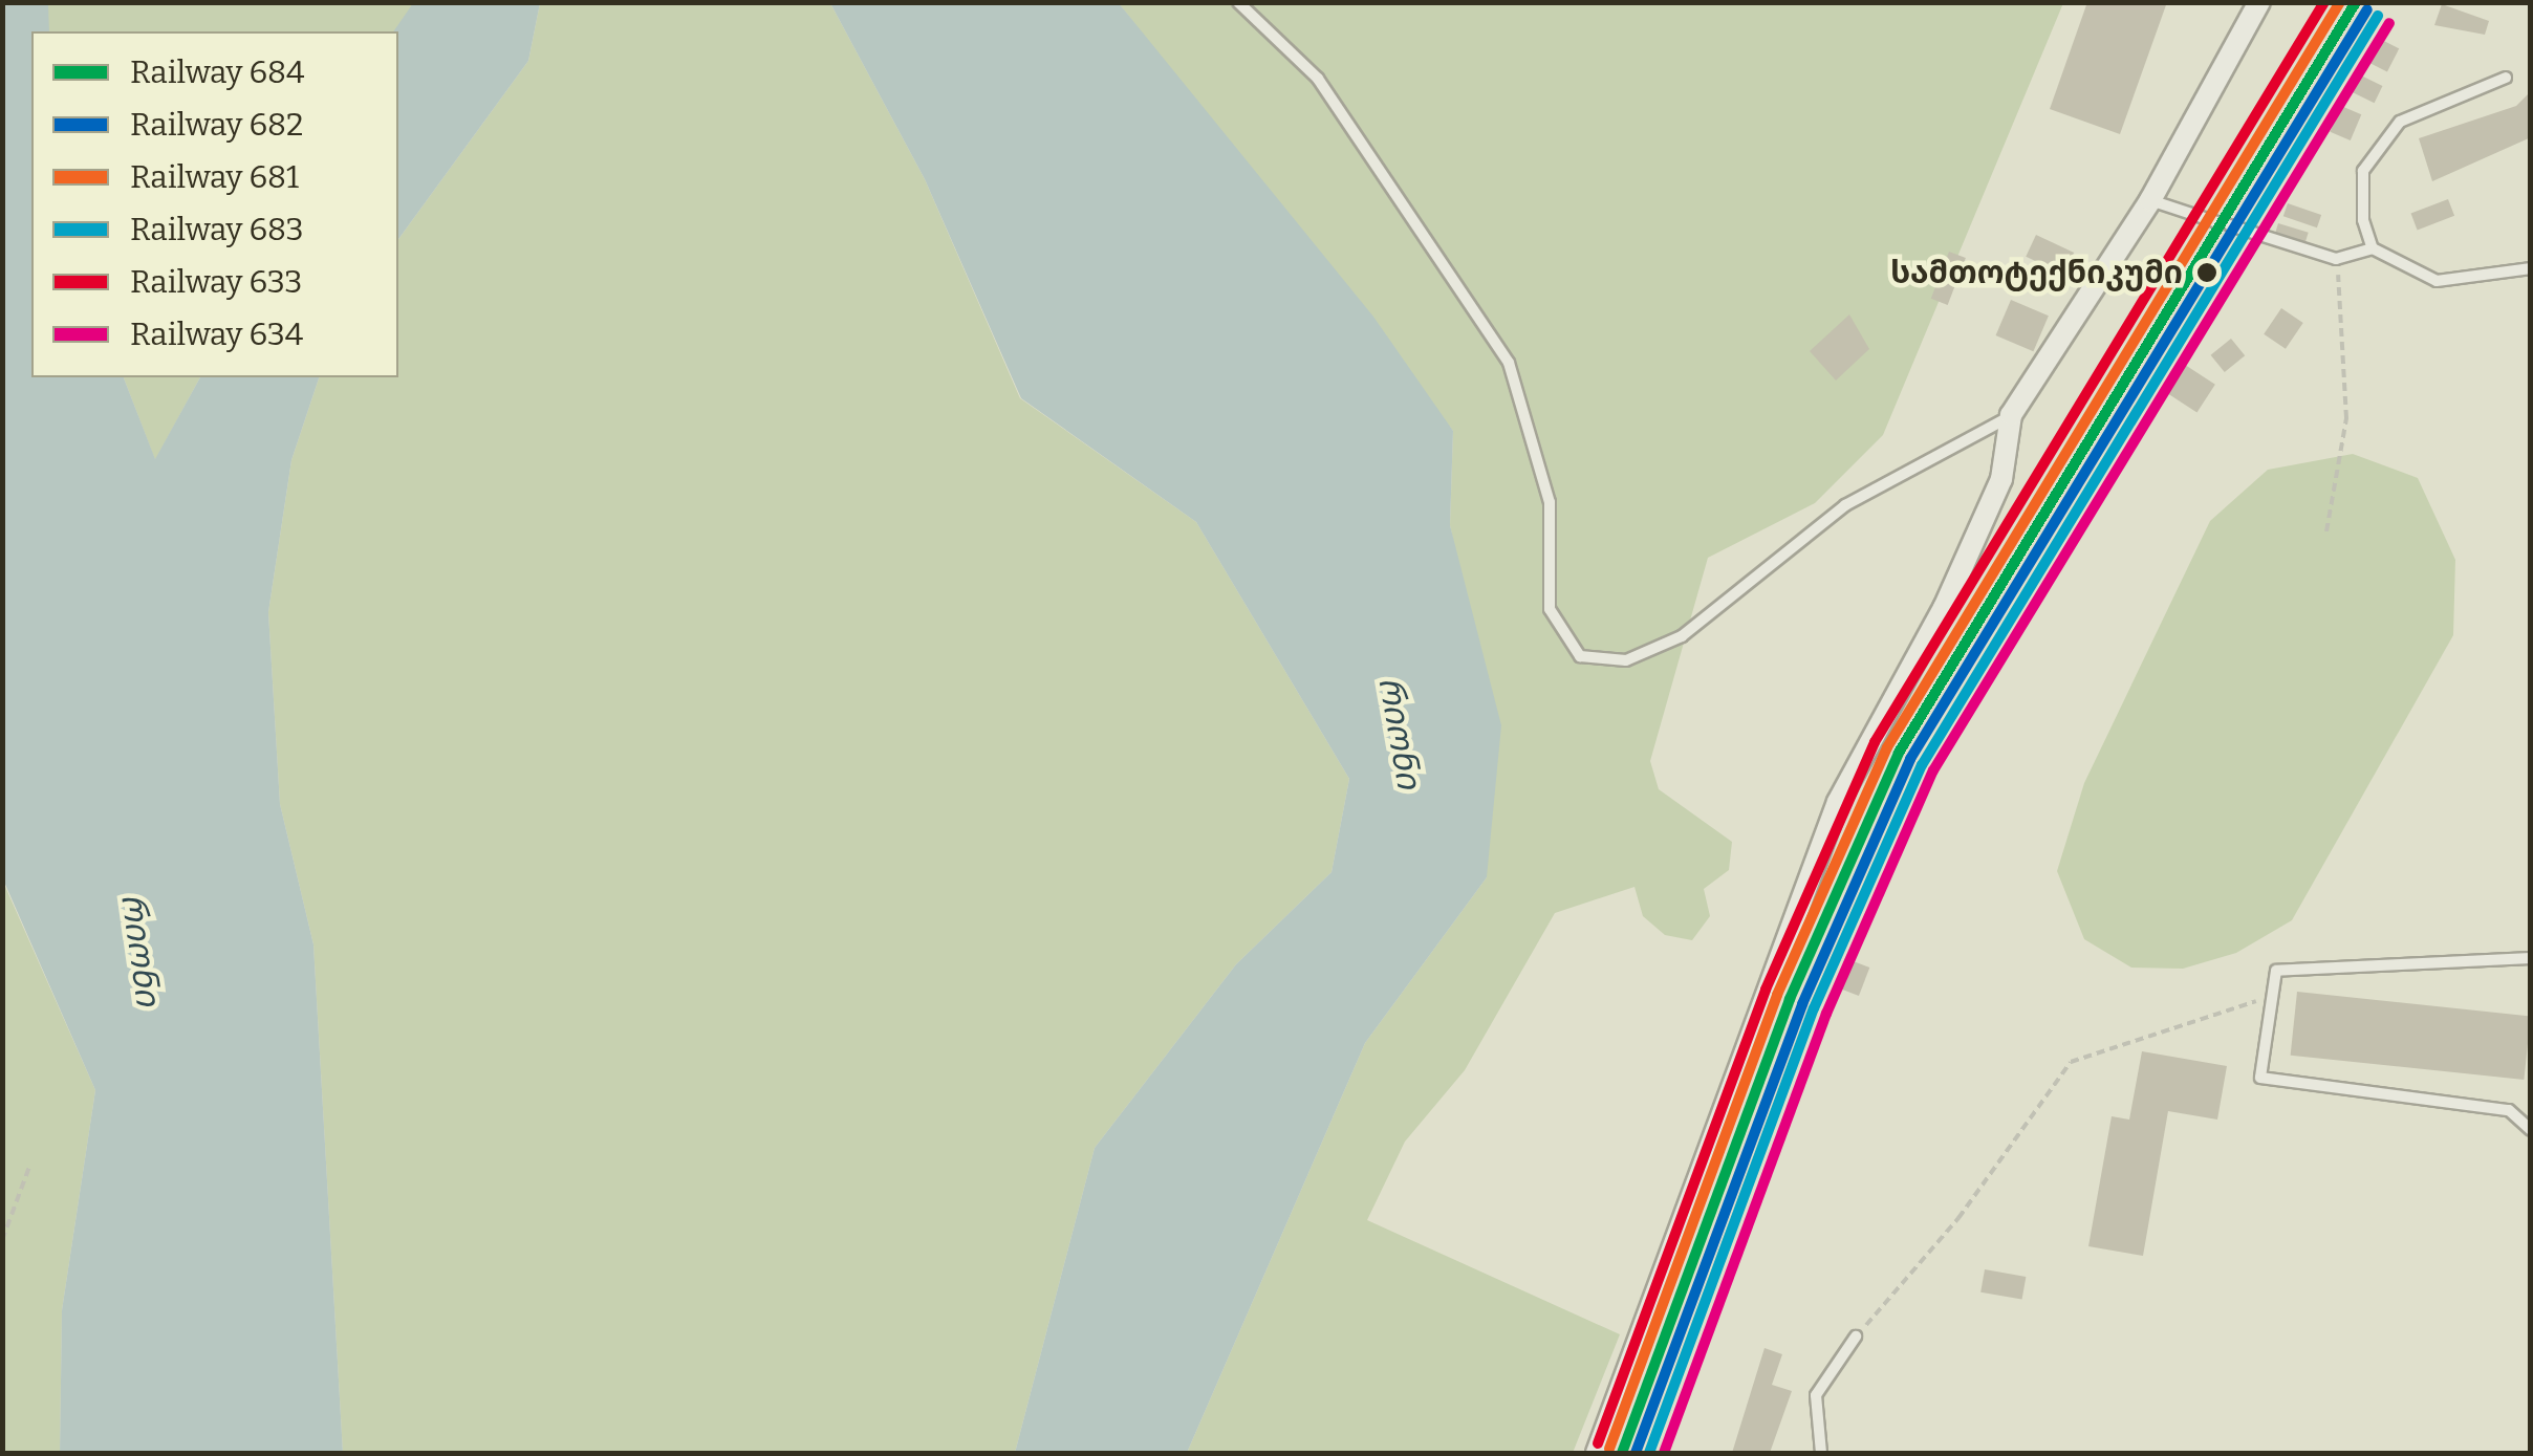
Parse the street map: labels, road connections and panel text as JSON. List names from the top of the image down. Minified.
{"water":["რიონი"],"places":["სამთოტექნიკუმი"],"lines":["rail line 684","rail line 681","rail line 633","rail line 682","rail line 683","rail line 634"],"legend":["Railway 684","Railway 682","Railway 681","Railway 683","Railway 633","Railway 634"]}
